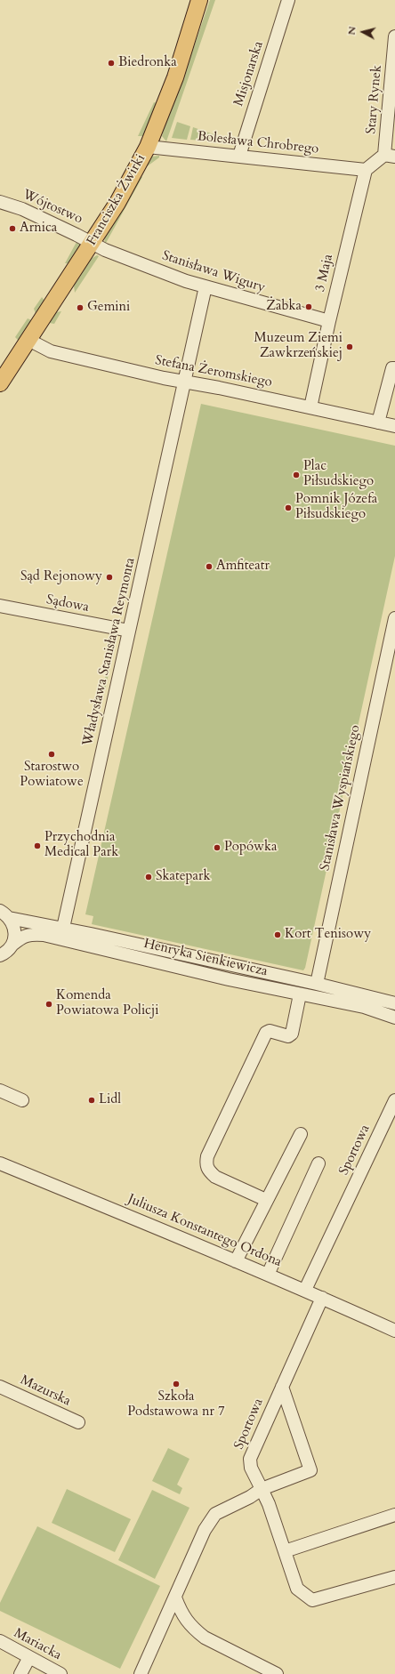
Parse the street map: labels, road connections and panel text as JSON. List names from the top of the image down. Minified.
{"streets":{"main road":["Franciszka Żwirki"],"street":["Misjonarska","Stary Rynek","Bolesława Chrobrego","Wójtostwo","Stanisława Wigury","3 Maja","Stefana Żeromskiego","Sądowa","Władysława Stanisława Reymonta","Stanisława Wyspiańskiego","Henryka Sienkiewicza","Sportowa","Juliusza Konstantego Ordona","Mazurska","Mariacka"]},"crossings":[["Misjonarska","Bolesława Chrobrego"],["Bolesława Chrobrego","Franciszka Żwirki"],["Bolesława Chrobrego","3 Maja"],["Franciszka Żwirki","Wójtostwo"],["Franciszka Żwirki","Stanisława Wigury"],["Franciszka Żwirki","Stefana Żeromskiego"],["Wójtostwo","Stanisława Wigury"],["Stanisława Wigury","3 Maja"],["Stanisława Wigury","Władysława Stanisława Reymonta"],["3 Maja","Stefana Żeromskiego"],["Stefana Żeromskiego","Władysława Stanisława Reymonta"],["Sądowa","Władysława Stanisława Reymonta"],["Władysława Stanisława Reymonta","Henryka Sienkiewicza"],["Stanisława Wyspiańskiego","Henryka Sienkiewicza"],["Sportowa","Juliusza Konstantego Ordona"]],"places":["Biedronka","Arnica","Żabka","Gemini","Muzeum Ziemi Zawkrzeńskiej","Plac Piłsudskiego","Pomnik Józefa Piłsudskiego","Amfiteatr","Sąd Rejonowy","Starostwo Powiatowe","Przychodnia Medical Park","Popówka","Skatepark","Kort Tenisowy","Komenda Powiatowa Policji","Lidl","Szkoła Podstawowa nr 7"],"north":"left"}
